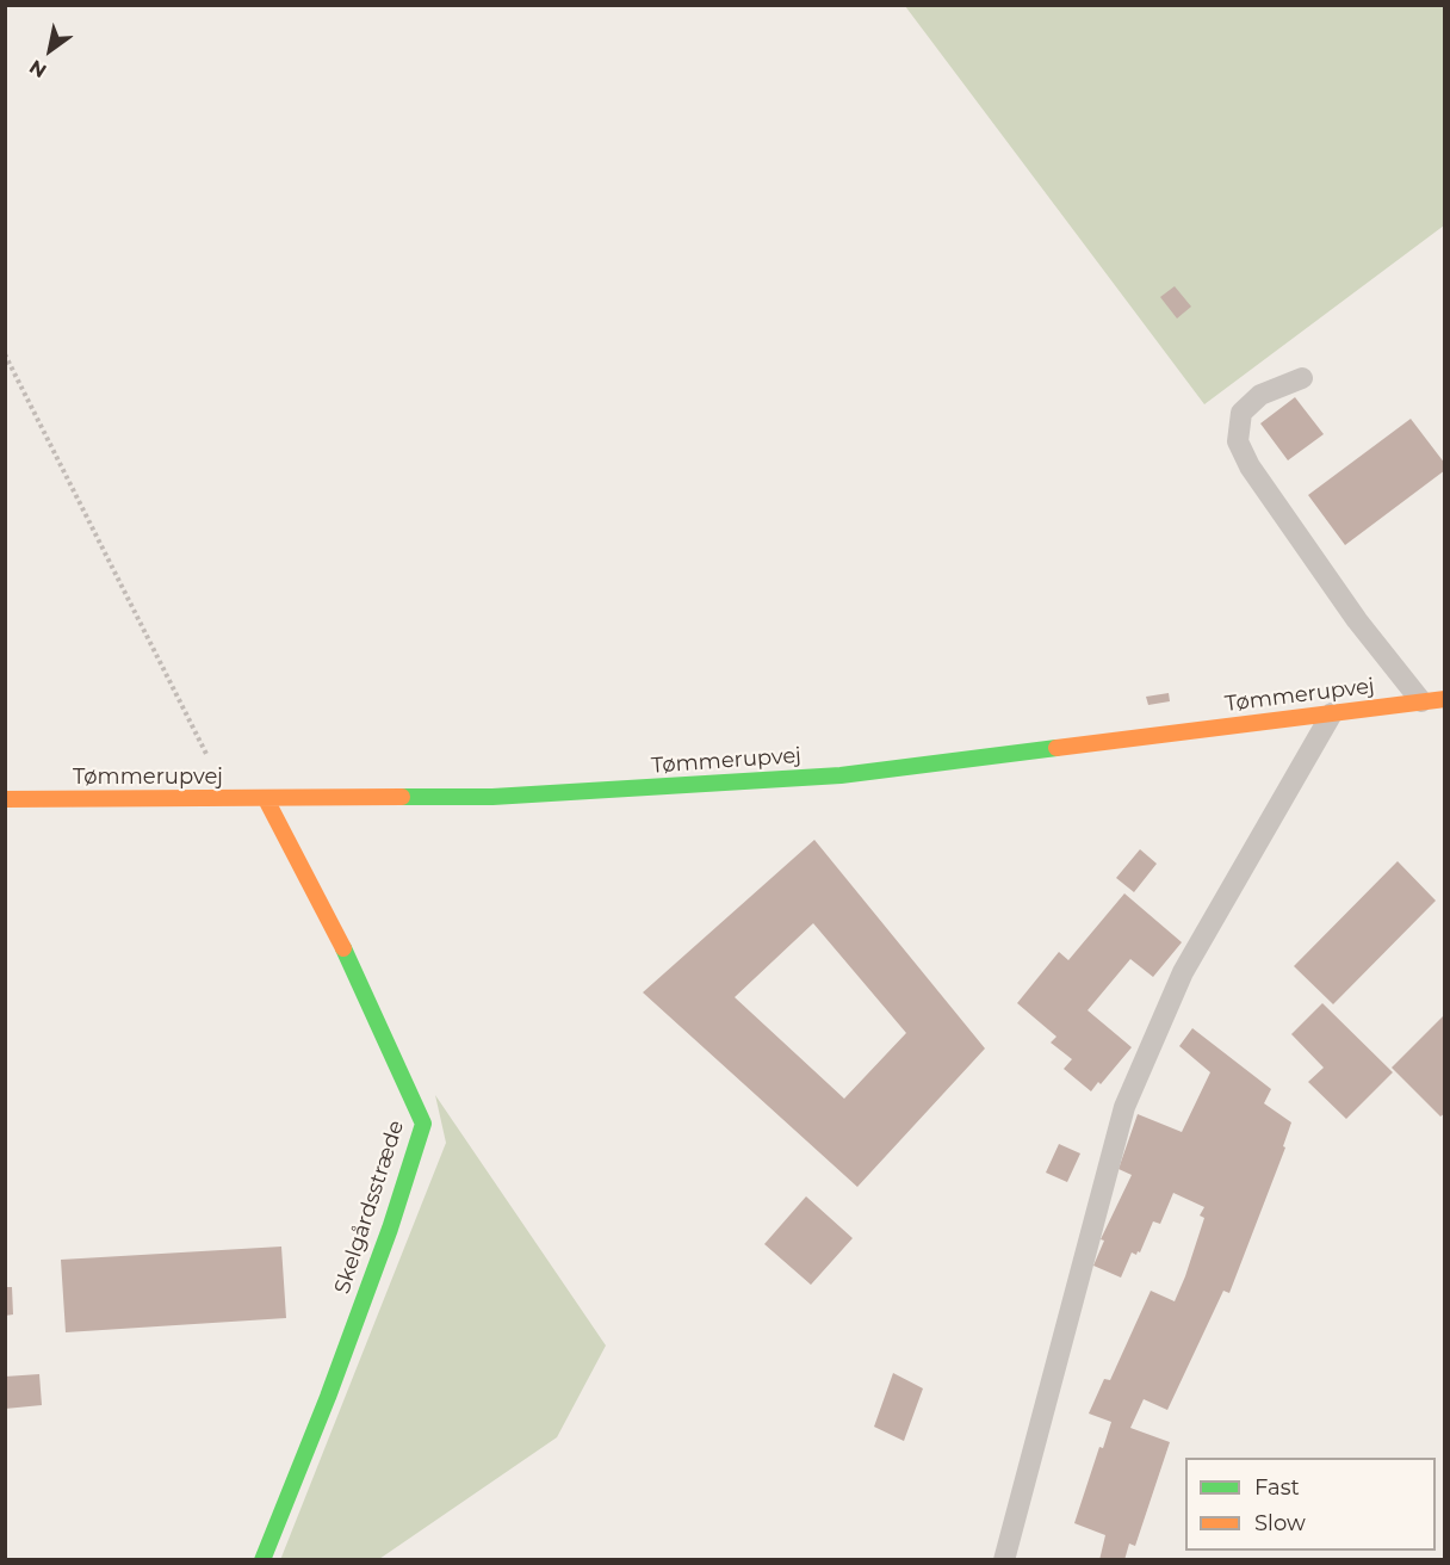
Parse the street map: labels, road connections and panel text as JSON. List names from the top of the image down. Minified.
{"streets":{"street":["Tømmerupvej","Skelgårdsstræde"]},"crossings":[["Tømmerupvej","Skelgårdsstræde"]],"legend":["Fast","Slow"],"north":"bottom left"}
